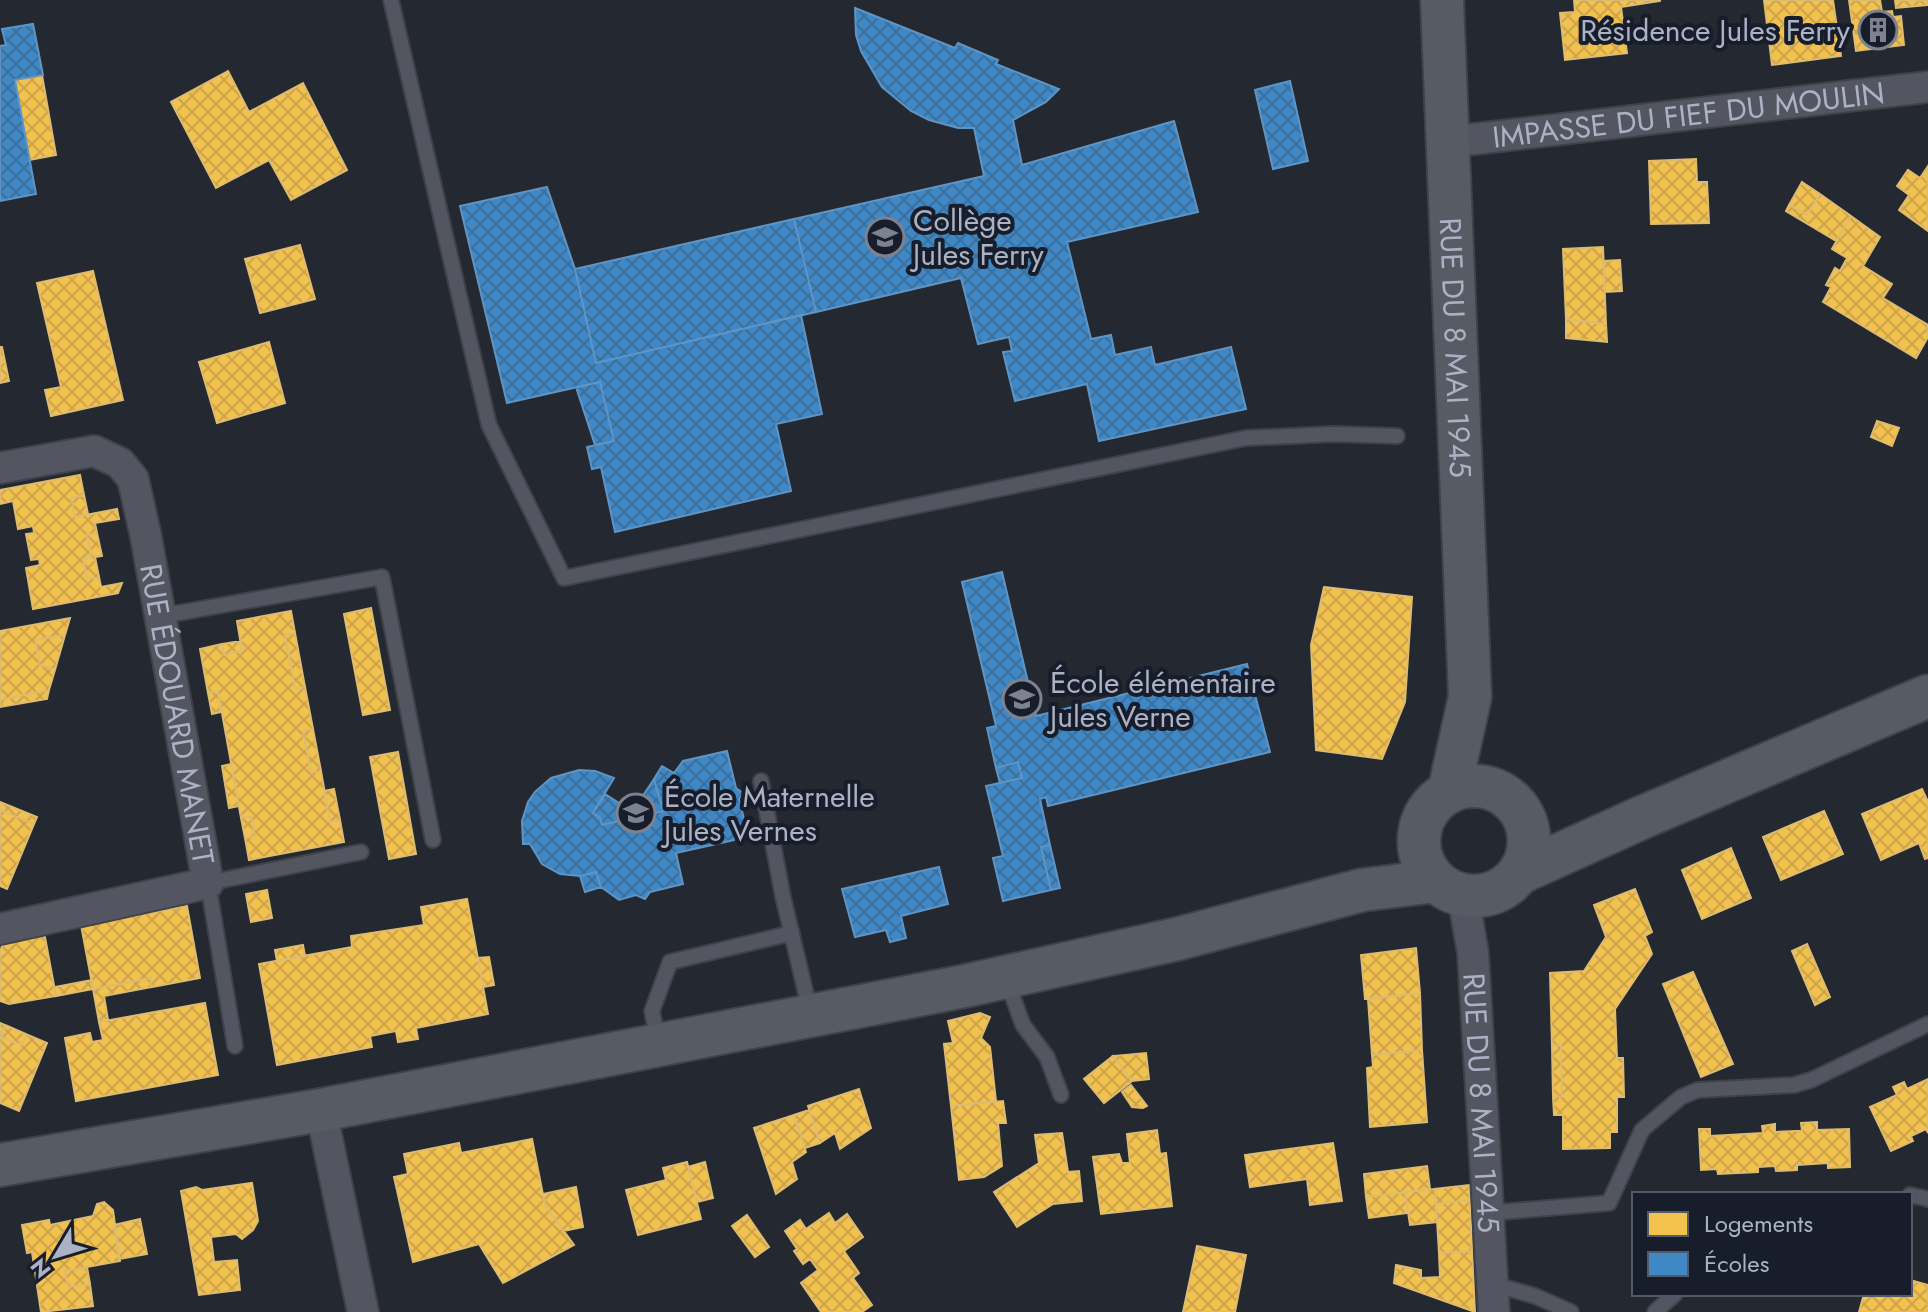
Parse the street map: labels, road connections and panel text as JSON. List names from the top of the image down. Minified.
{"streets":{"main road":["RUE DU 8 MAI 1945"],"street":["IMPASSE DU FIEF DU MOULIN","RUE ÉDOUARD MANET"]},"crossings":[["IMPASSE DU FIEF DU MOULIN","RUE DU 8 MAI 1945"]],"places":{"building":["Résidence Jules Ferry"],"school or university":["Collège Jules Ferry","École élémentaire Jules Verne","École Maternelle Jules Vernes"]},"legend":["Logements","Écoles"],"north":"bottom left"}
